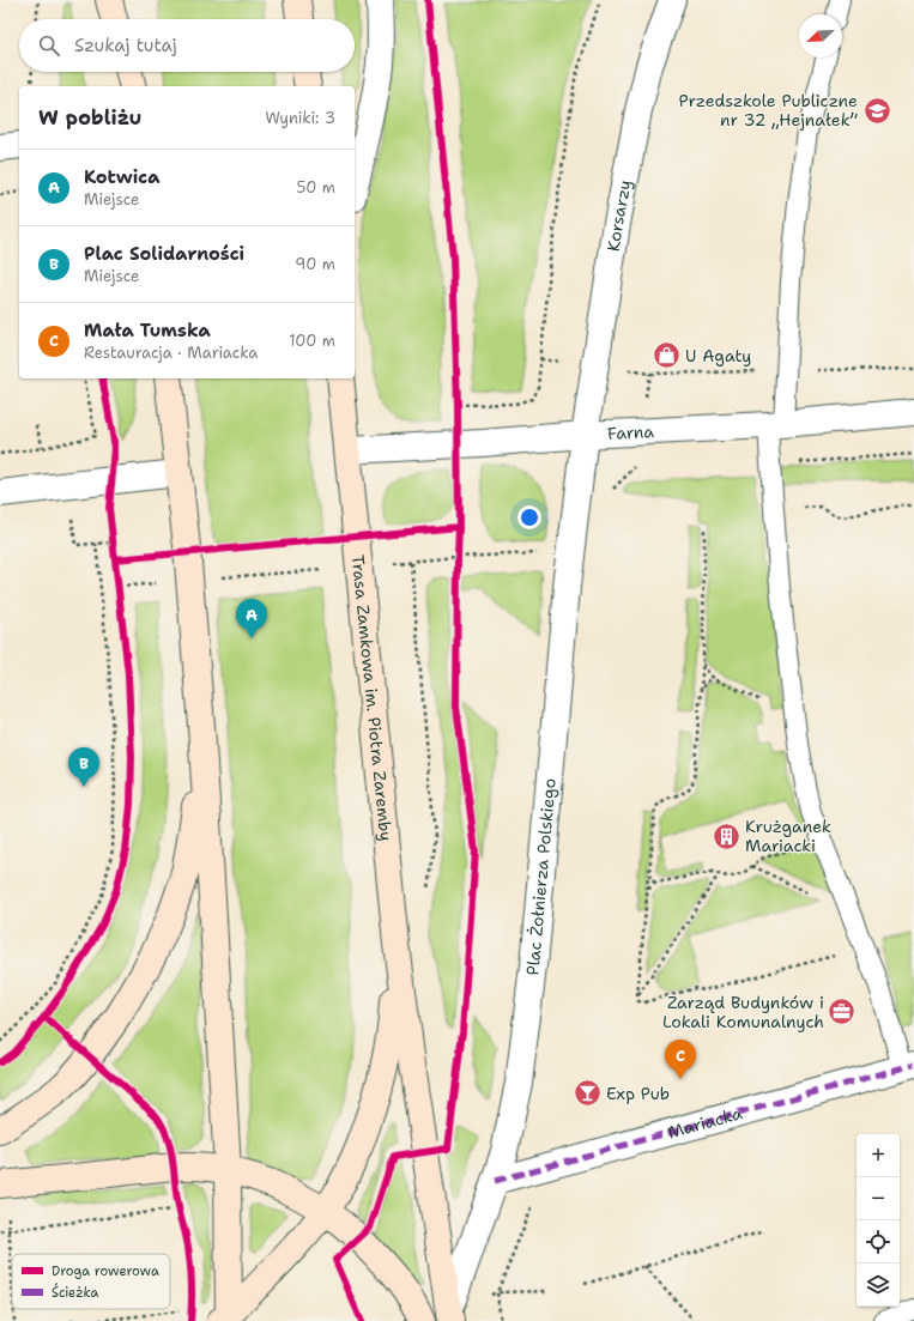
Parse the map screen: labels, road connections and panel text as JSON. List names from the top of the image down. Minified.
{"streets":{"main road":["Trasa Zamkowa im. Piotra Zaremby","Plac Żołnierza Polskiego"],"street":["Korsarzy","Farna","Mariacka"]},"crossings":[["Korsarzy","Farna"],["Korsarzy","Plac Żołnierza Polskiego"],["Farna","Trasa Zamkowa im. Piotra Zaremby"],["Farna","Plac Żołnierza Polskiego"],["Trasa Zamkowa im. Piotra Zaremby","Plac Żołnierza Polskiego"],["Plac Żołnierza Polskiego","Mariacka"]],"places":{"school or university":["Przedszkole Publiczne nr 32 „Hejnałek”"],"shop":["U Agaty"],"building":["Krużganek Mariacki"],"office":["Zarząd Budynków i Lokali Komunalnych"],"bar":["Exp Pub"]},"legend":["Droga rowerowa","Ścieżka"],"north":"bottom left","page":{"search":"Szukaj tutaj","heading":["W pobliżu","Wyniki: 3"],"list":[{"mark":"A","name":"Kotwica","note":"Miejsce","value":"50 m"},{"mark":"B","name":"Plac Solidarności","note":"Miejsce","value":"90 m"},{"mark":"C","name":"Mała Tumska","note":"Restauracja · Mariacka","value":"100 m"}],"pins":["A","B","C"],"map_buttons":["+","−"]}}
